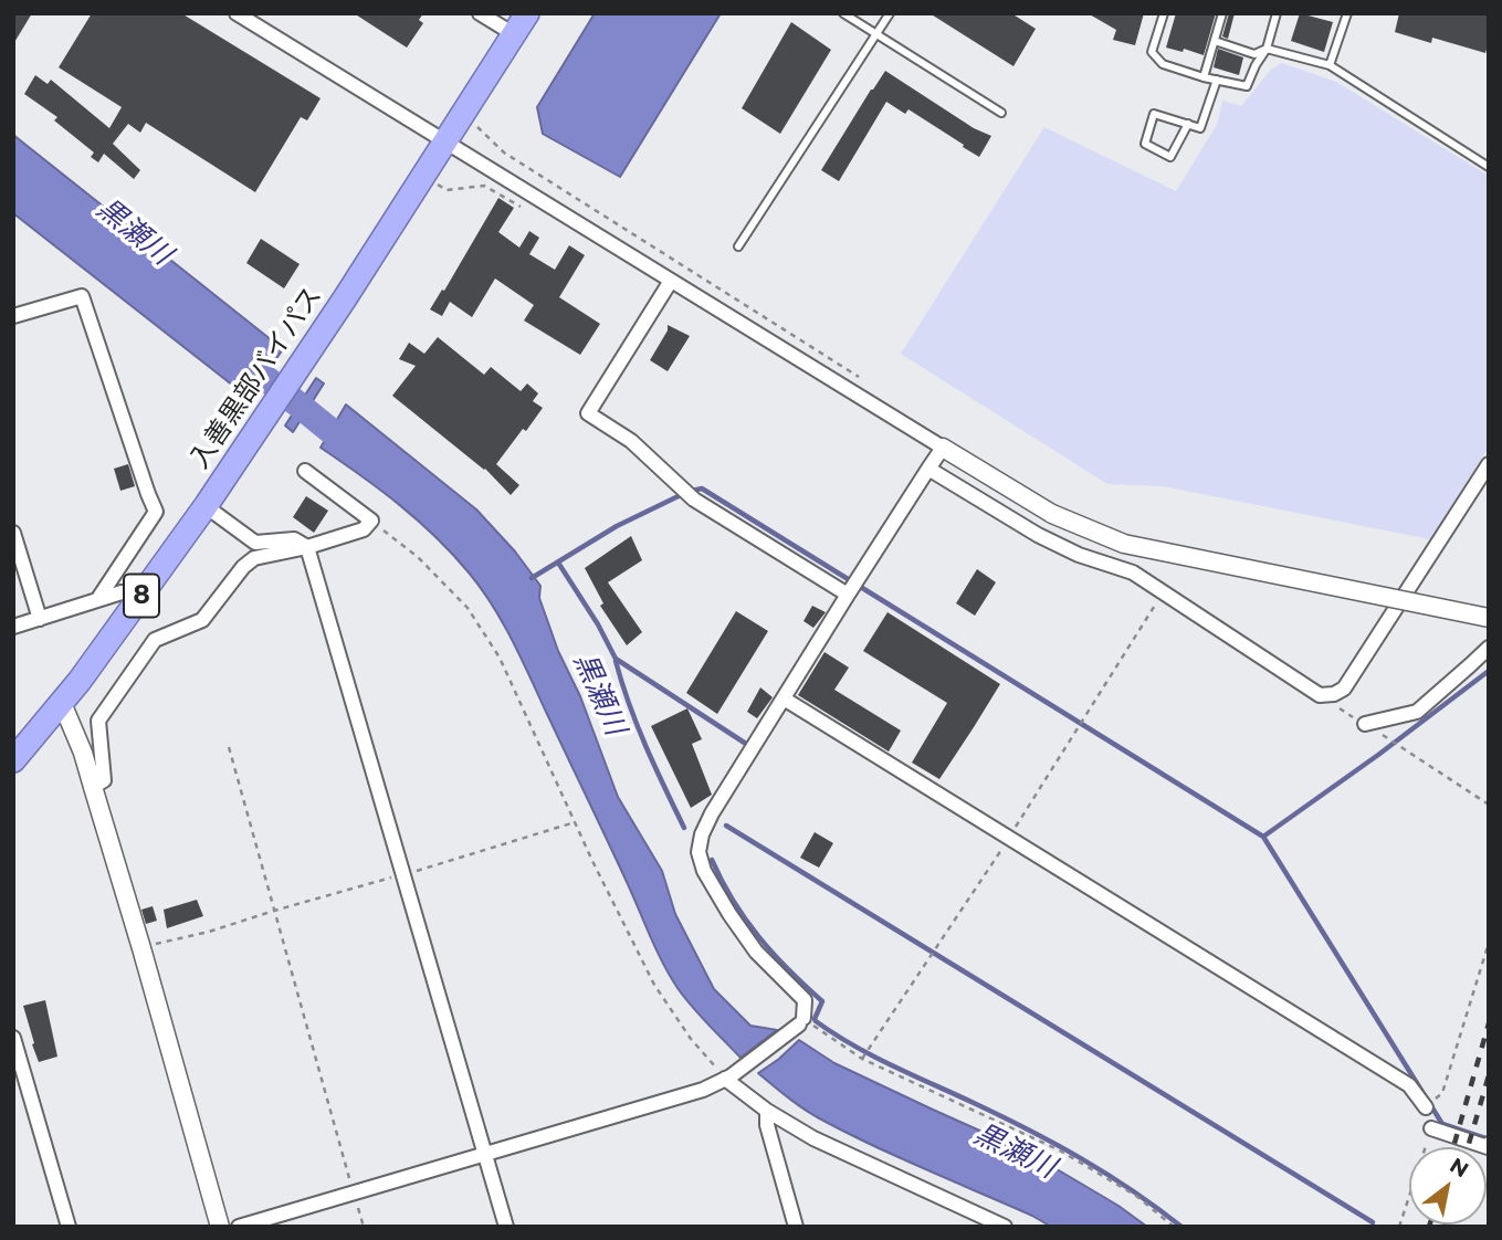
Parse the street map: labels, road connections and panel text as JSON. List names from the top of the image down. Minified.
{"streets":{"highway":["入善黒部バイパス","8"]},"water":["黒瀬川"],"north":"top right"}
